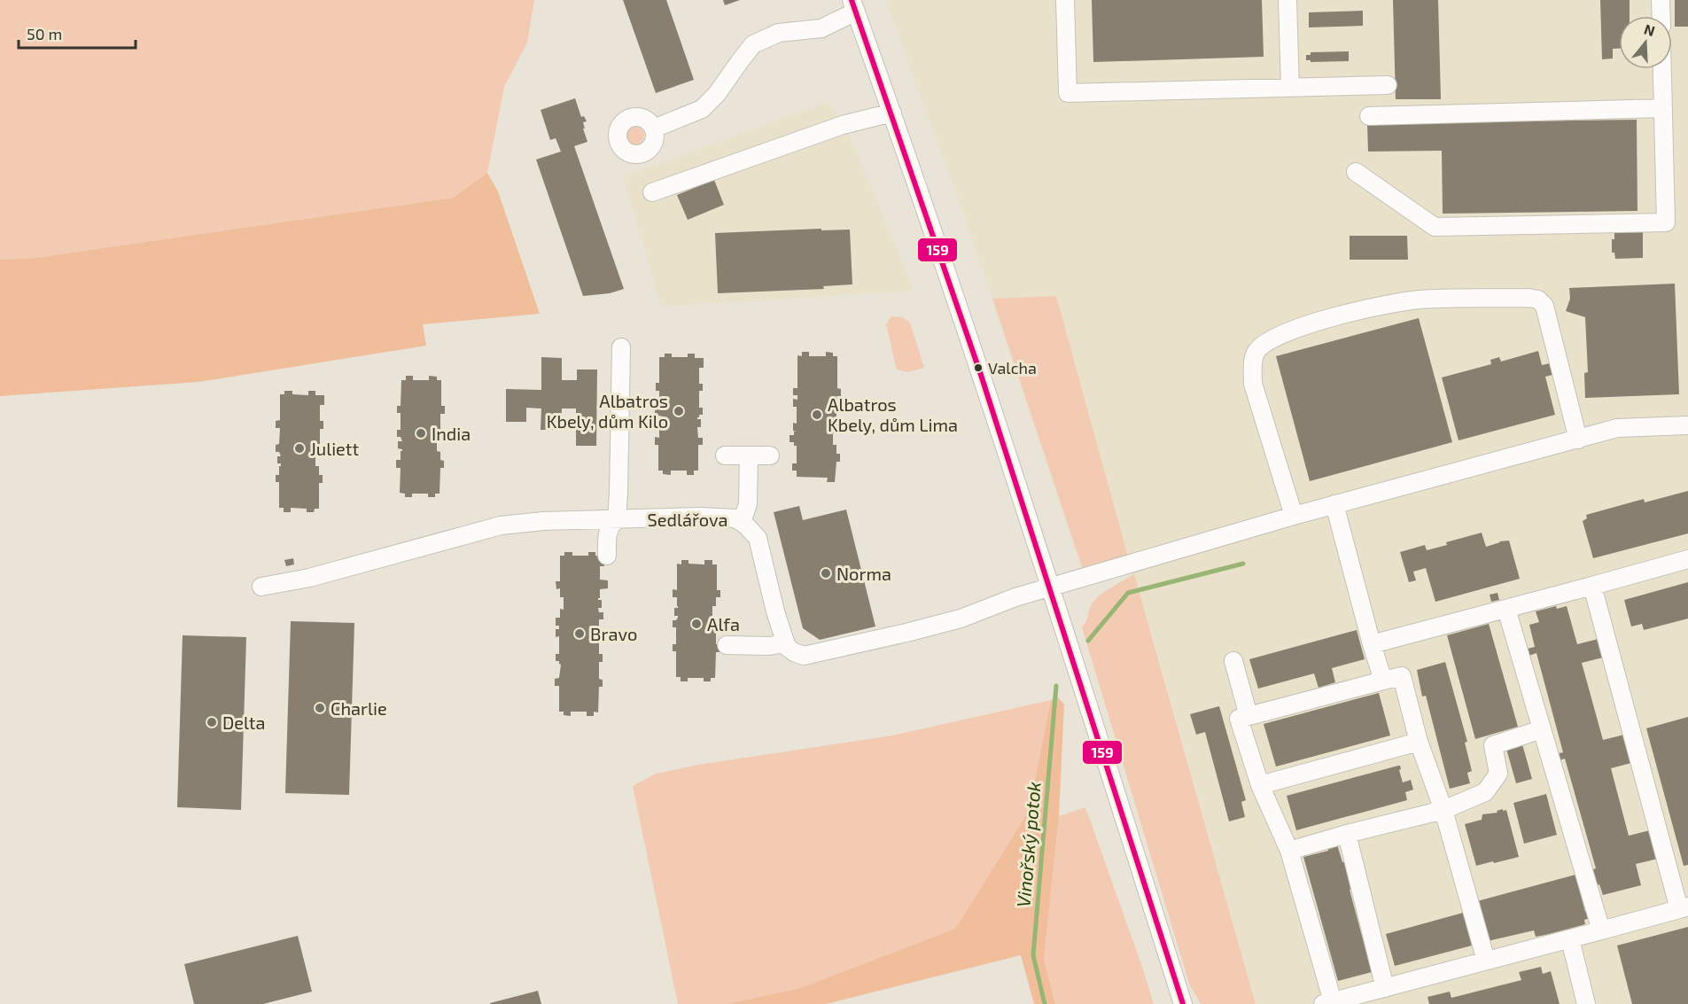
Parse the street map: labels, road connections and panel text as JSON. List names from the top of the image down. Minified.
{"streets":{"street":["Sedlářova"]},"water":["Vinořský potok"],"places":["Valcha","Albatros Kbely, dům Kilo","Albatros Kbely, dům Lima","India","Juliett","Norma","Alfa","Bravo","Charlie","Delta"],"lines":["transit line 159"],"scale_bar":"50 m","north":"top"}
